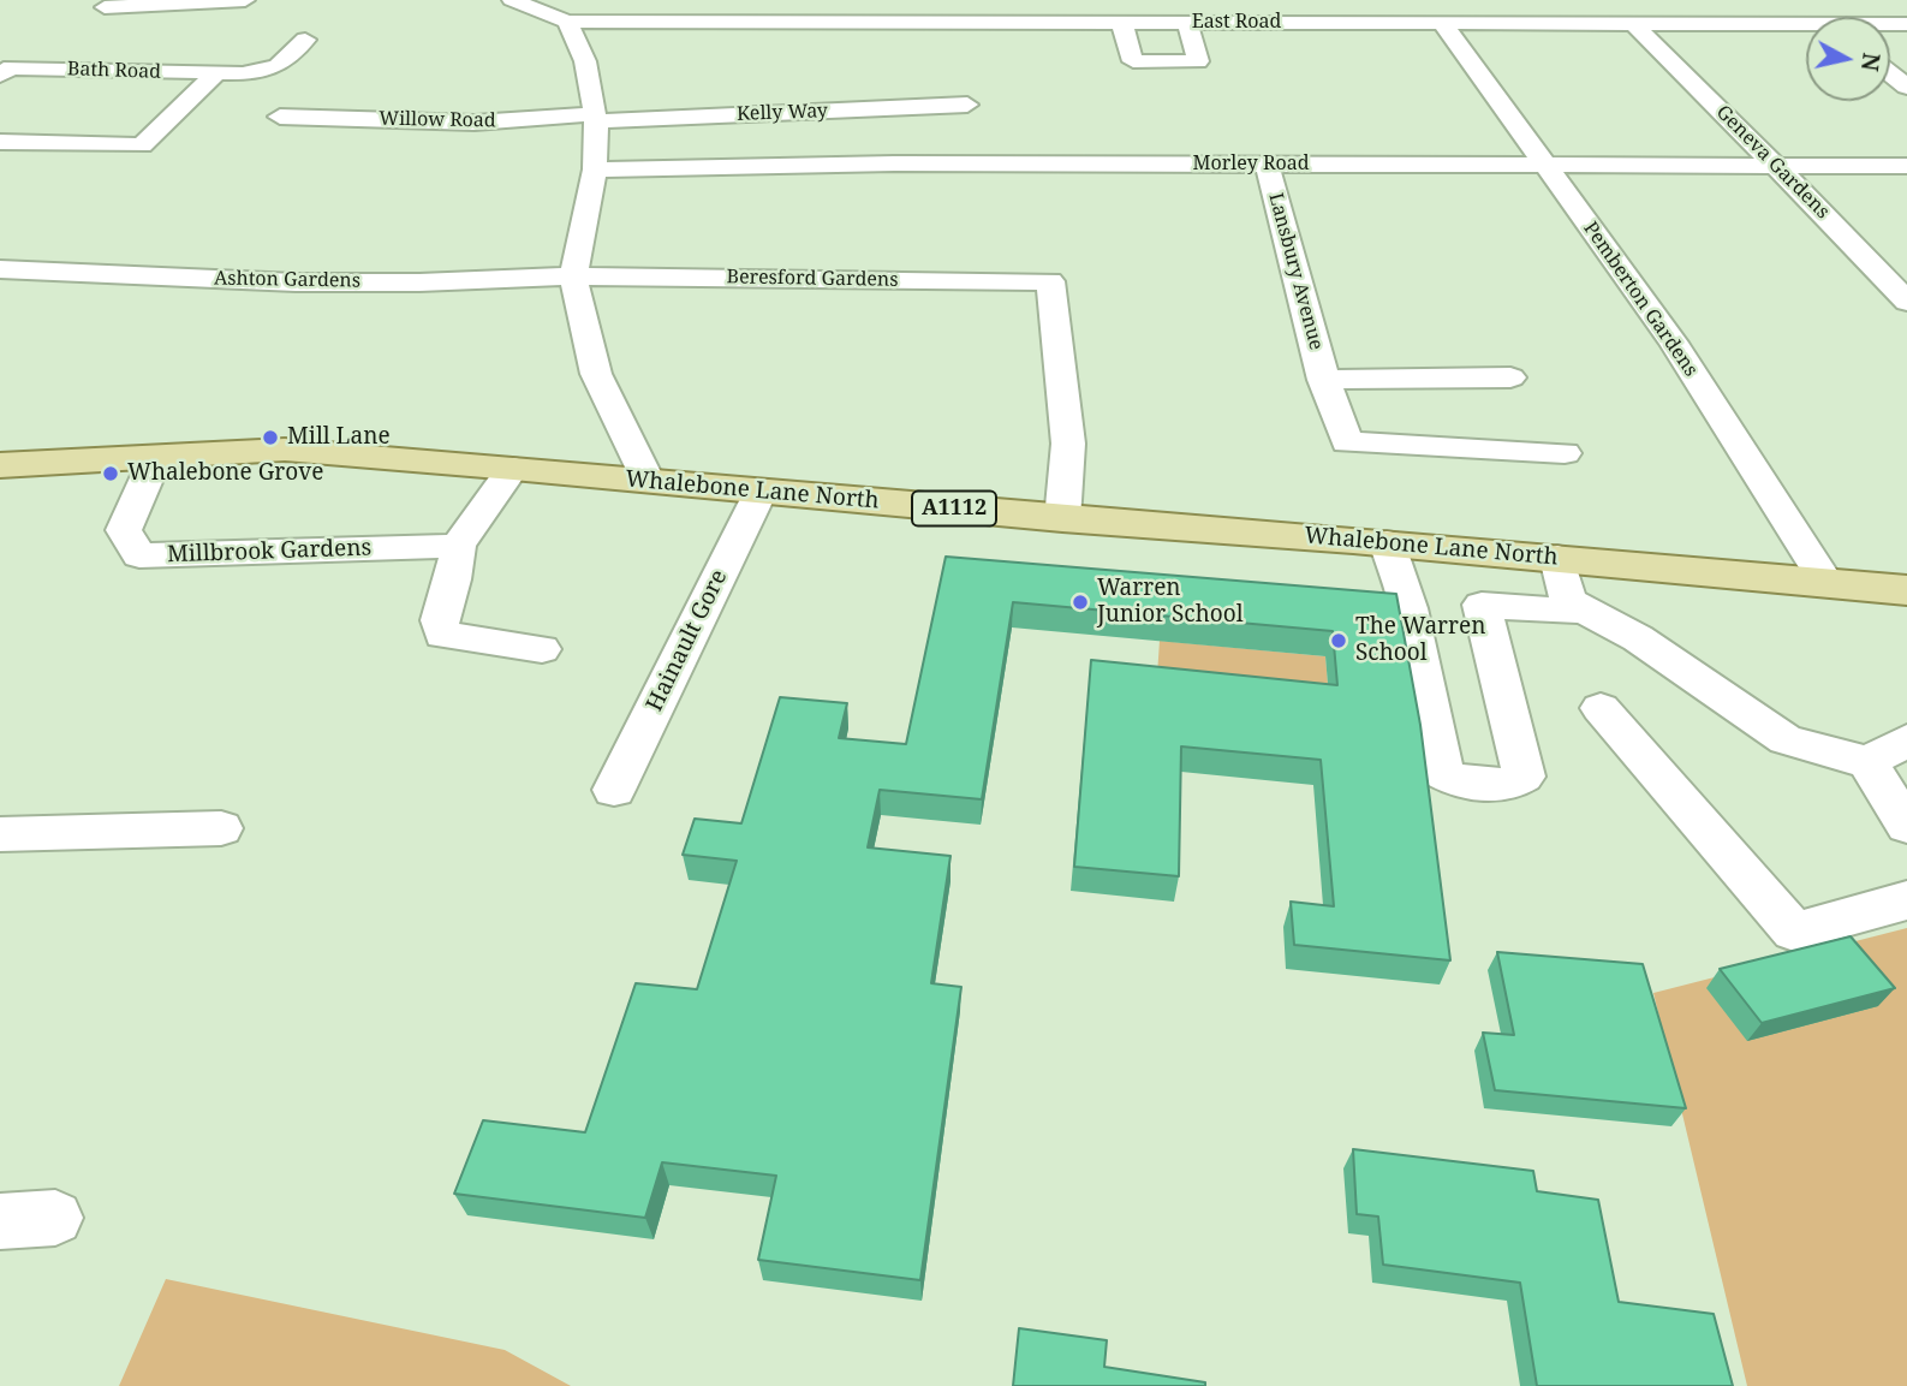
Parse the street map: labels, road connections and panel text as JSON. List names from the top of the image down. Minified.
{"streets":{"main road":["Whalebone Lane North","A1112"],"street":["East Road","Bath Road","Kelly Way","Willow Road","Geneva Gardens","Morley Road","Lansbury Avenue","Beresford Gardens","Ashton Gardens","Pemberton Gardens","Millbrook Gardens","Hainault Gore"]},"crossings":[["East Road","Geneva Gardens"],["East Road","Pemberton Gardens"],["Kelly Way","Willow Road"],["Geneva Gardens","Morley Road"],["Morley Road","Lansbury Avenue"],["Morley Road","Pemberton Gardens"],["Beresford Gardens","Ashton Gardens"],["Beresford Gardens","Whalebone Lane North"],["Pemberton Gardens","Whalebone Lane North"],["Whalebone Lane North","Millbrook Gardens"],["Whalebone Lane North","Hainault Gore"]],"places":["Mill Lane","Whalebone Grove","Warren Junior School","The Warren School"],"north":"right"}
